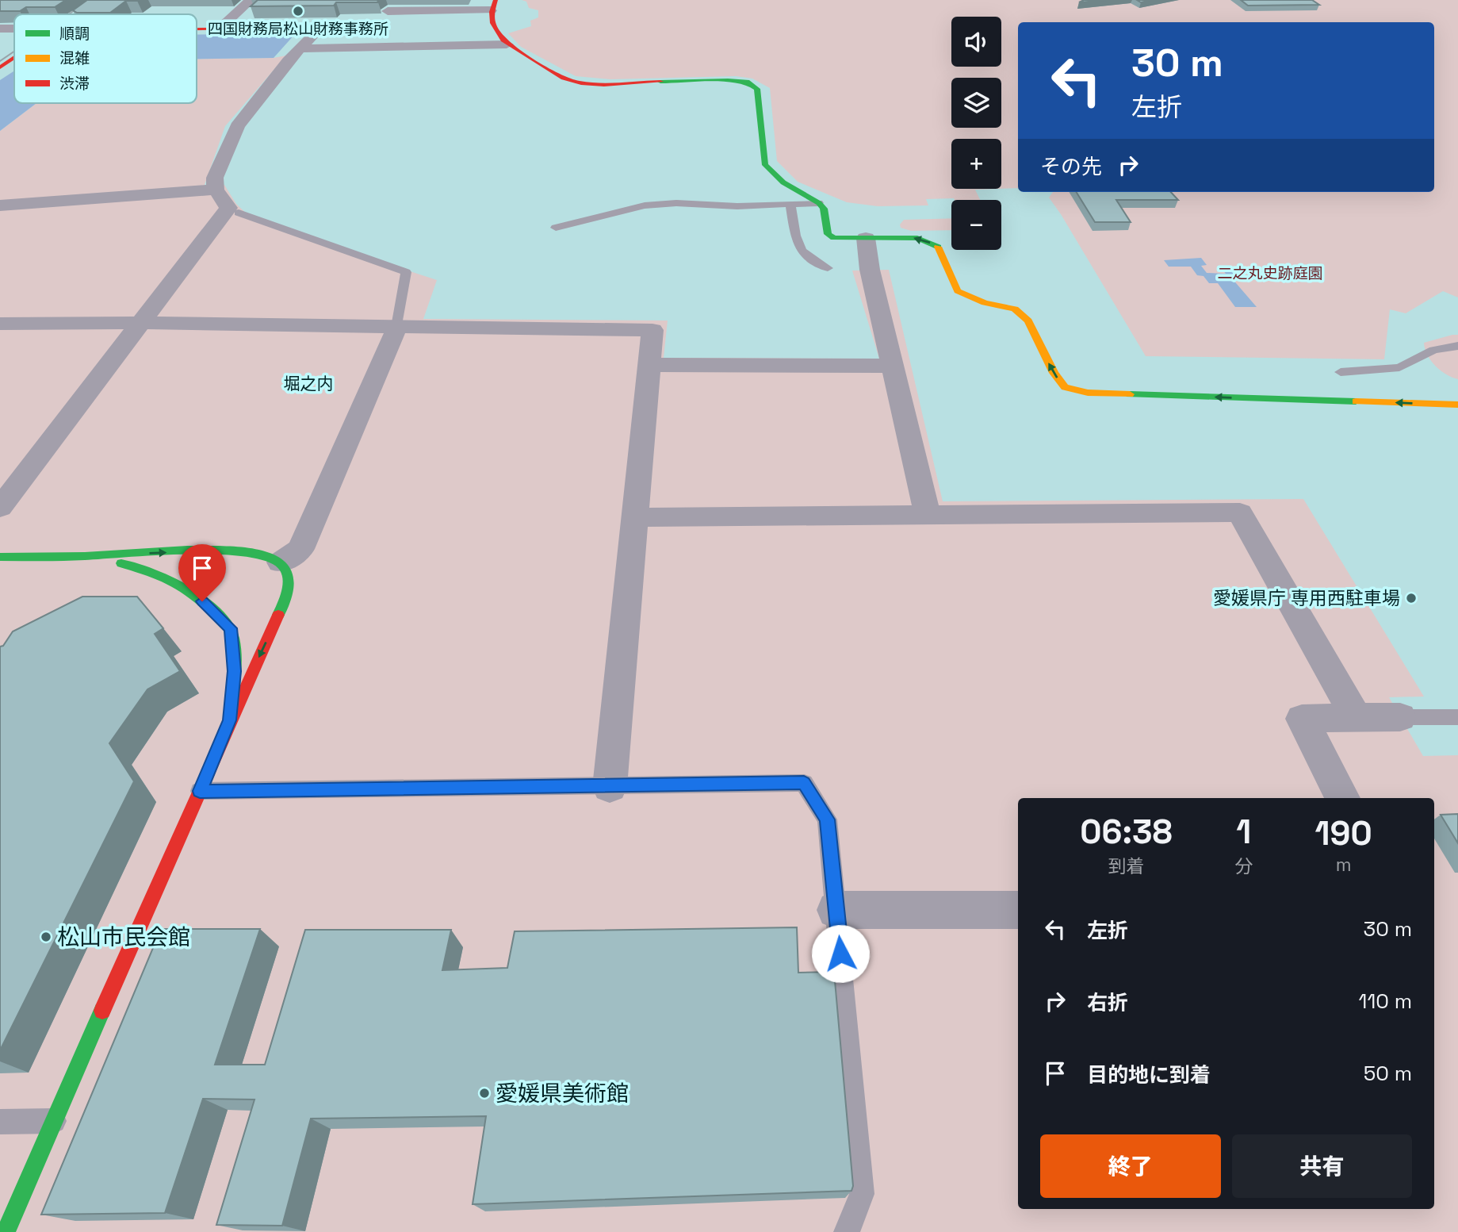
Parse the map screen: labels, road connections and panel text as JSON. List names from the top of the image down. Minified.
{"districts":["堀之内"],"parks":["二之丸史跡庭園"],"places":["四国財務局松山財務事務所","愛媛県庁 専用西駐車場","松山市民会館","愛媛県美術館"],"legend":["順調","混雑","渋滞"],"page":{"map_buttons":["+","−"],"turn":["30 m","左折"],"then":"その先","eta":["06:38","到着","1","分","190","m"],"list":[{"name":"左折","value":"30 m"},{"name":"右折","value":"110 m"},{"name":"目的地に到着","value":"50 m"}],"buttons":["終了","共有"]}}
